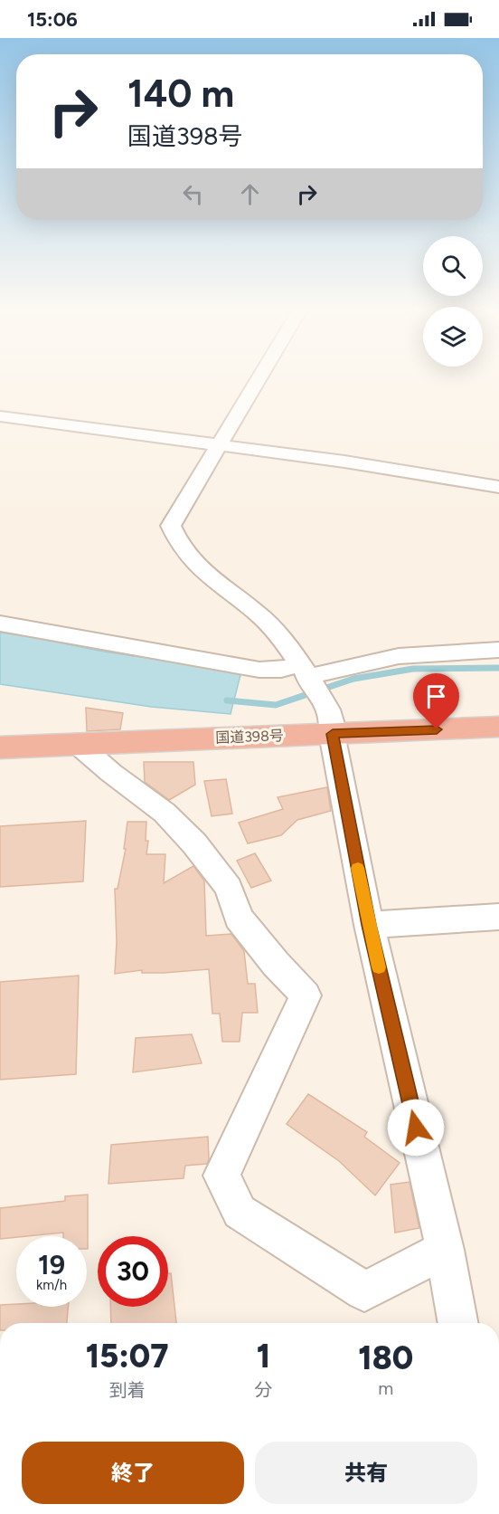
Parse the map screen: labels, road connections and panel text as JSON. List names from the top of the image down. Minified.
{"streets":{"highway":["国道398号"]},"page":{"status":"15:06","turn":["140 m","国道398号"],"speed":"19 km/h","limit":"30","eta":["15:07","到着","1","分","180","m"],"buttons":["終了","共有"]}}
